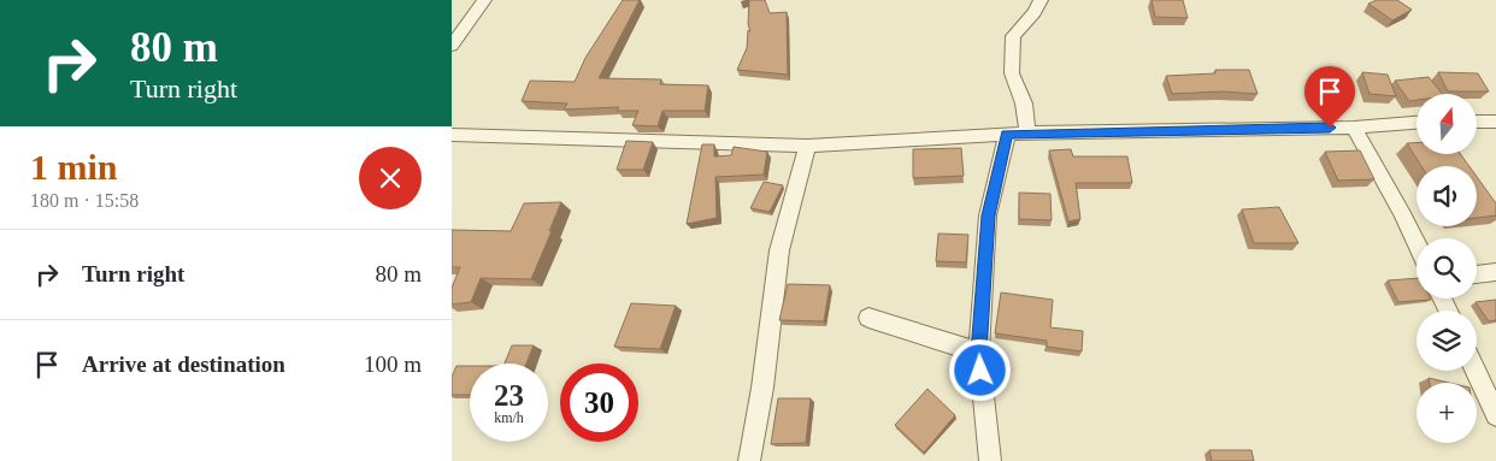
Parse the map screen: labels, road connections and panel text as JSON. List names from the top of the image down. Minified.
{"north":"top","page":{"turn":["80 m","Turn right"],"map_buttons":"+","heading":["1 min","180 m · 15:58"],"list":[{"name":"Turn right","value":"80 m"},{"name":"Arrive at destination","value":"100 m"}],"speed":"23 km/h","limit":"30"}}
